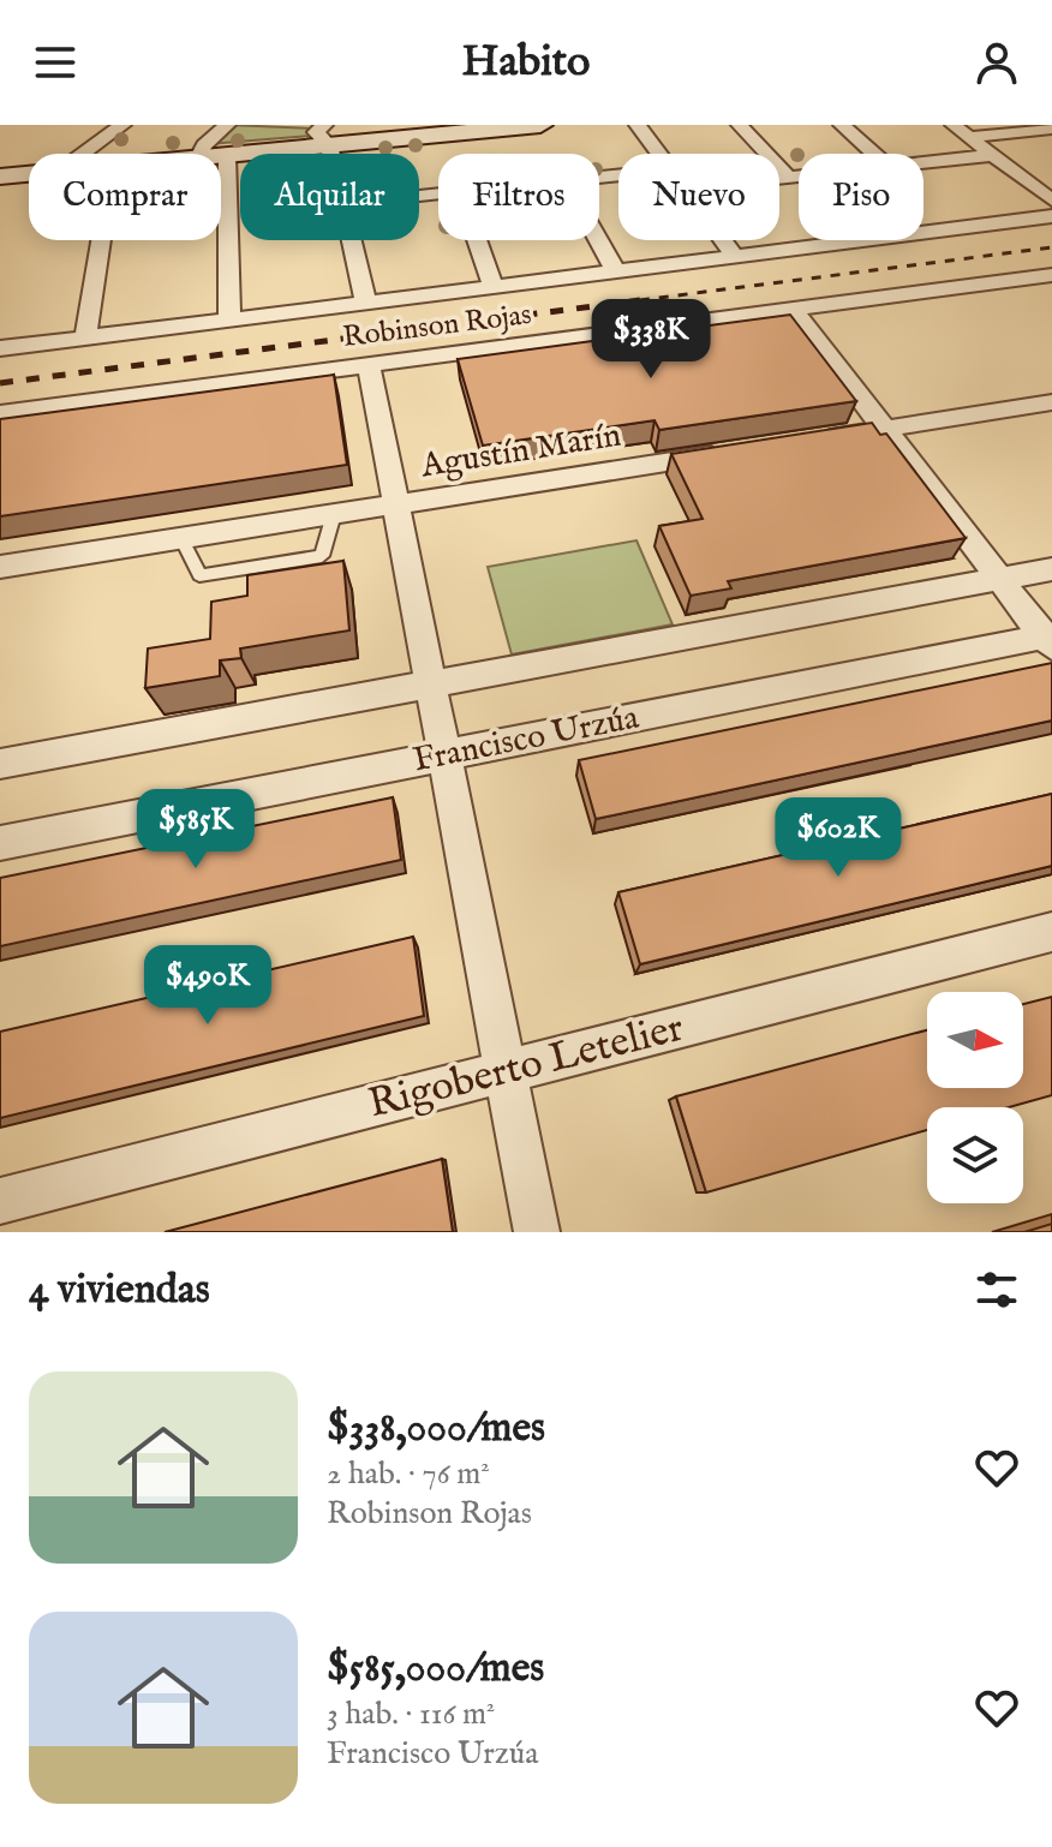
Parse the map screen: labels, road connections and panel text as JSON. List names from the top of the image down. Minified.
{"streets":{"street":["Robinson Rojas","Agustín Marín","Francisco Urzúa","Rigoberto Letelier"]},"north":"right","page":{"header":"Habito","chip":["Comprar","Alquilar","Filtros","Nuevo","Piso"],"price":["$338K","$585K","$602K","$490K"],"heading":"4 viviendas","list":[{"name":"$338,000/mes","note":"2 hab. · 76 m² · Robinson Rojas"},{"name":"$585,000/mes","note":"3 hab. · 116 m² · Francisco Urzúa"}]}}
